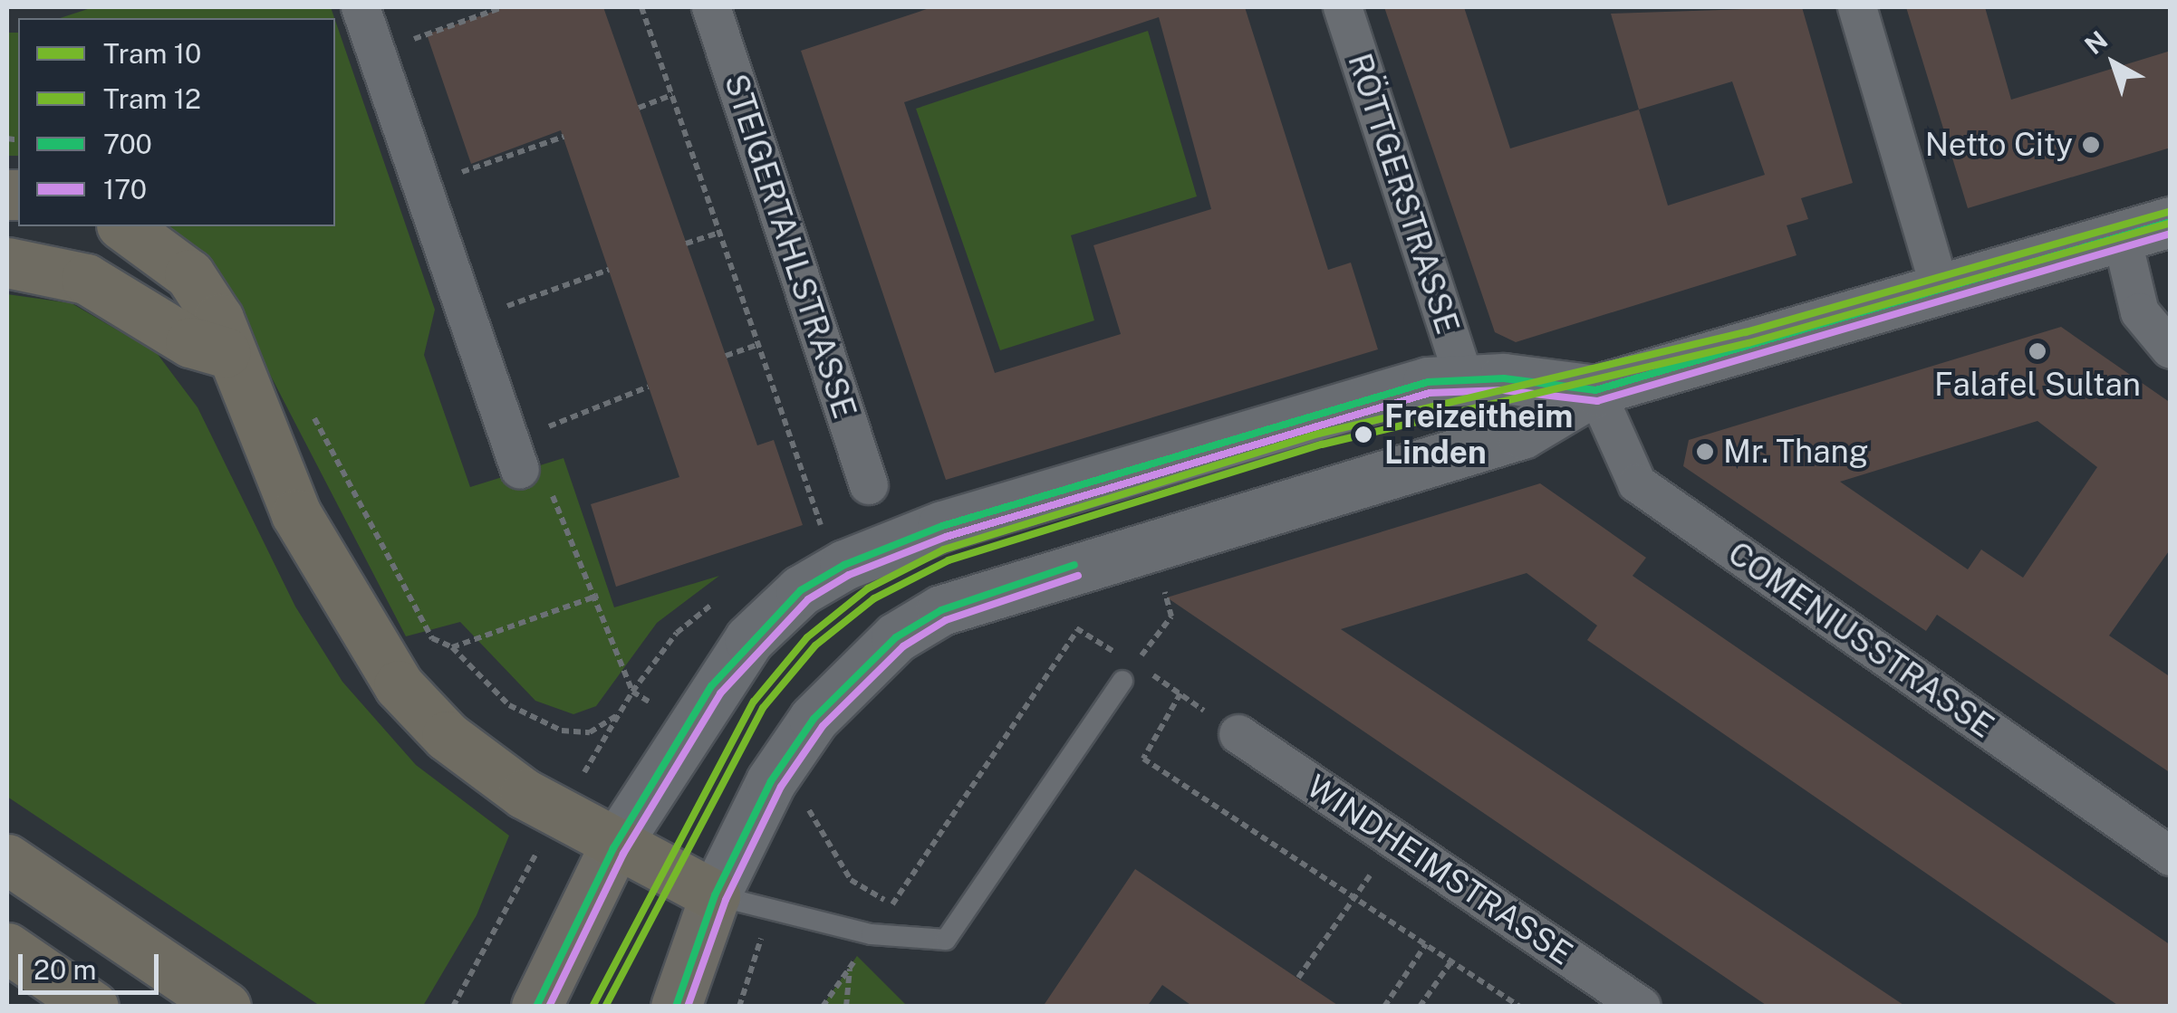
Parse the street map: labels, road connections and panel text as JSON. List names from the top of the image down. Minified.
{"streets":{"street":["RÖTTGERSTRASSE","STEIGERTAHLSTRASSE","COMENIUSSTRASSE","WINDHEIMSTRASSE"]},"places":["Netto City","Falafel Sultan","Freizeitheim Linden","Mr. Thang"],"lines":["tram line 10","transit line 700","tram line 12","transit line 170"],"legend":["Tram 10","Tram 12","700","170"],"scale_bar":"20 m","north":"top left"}
